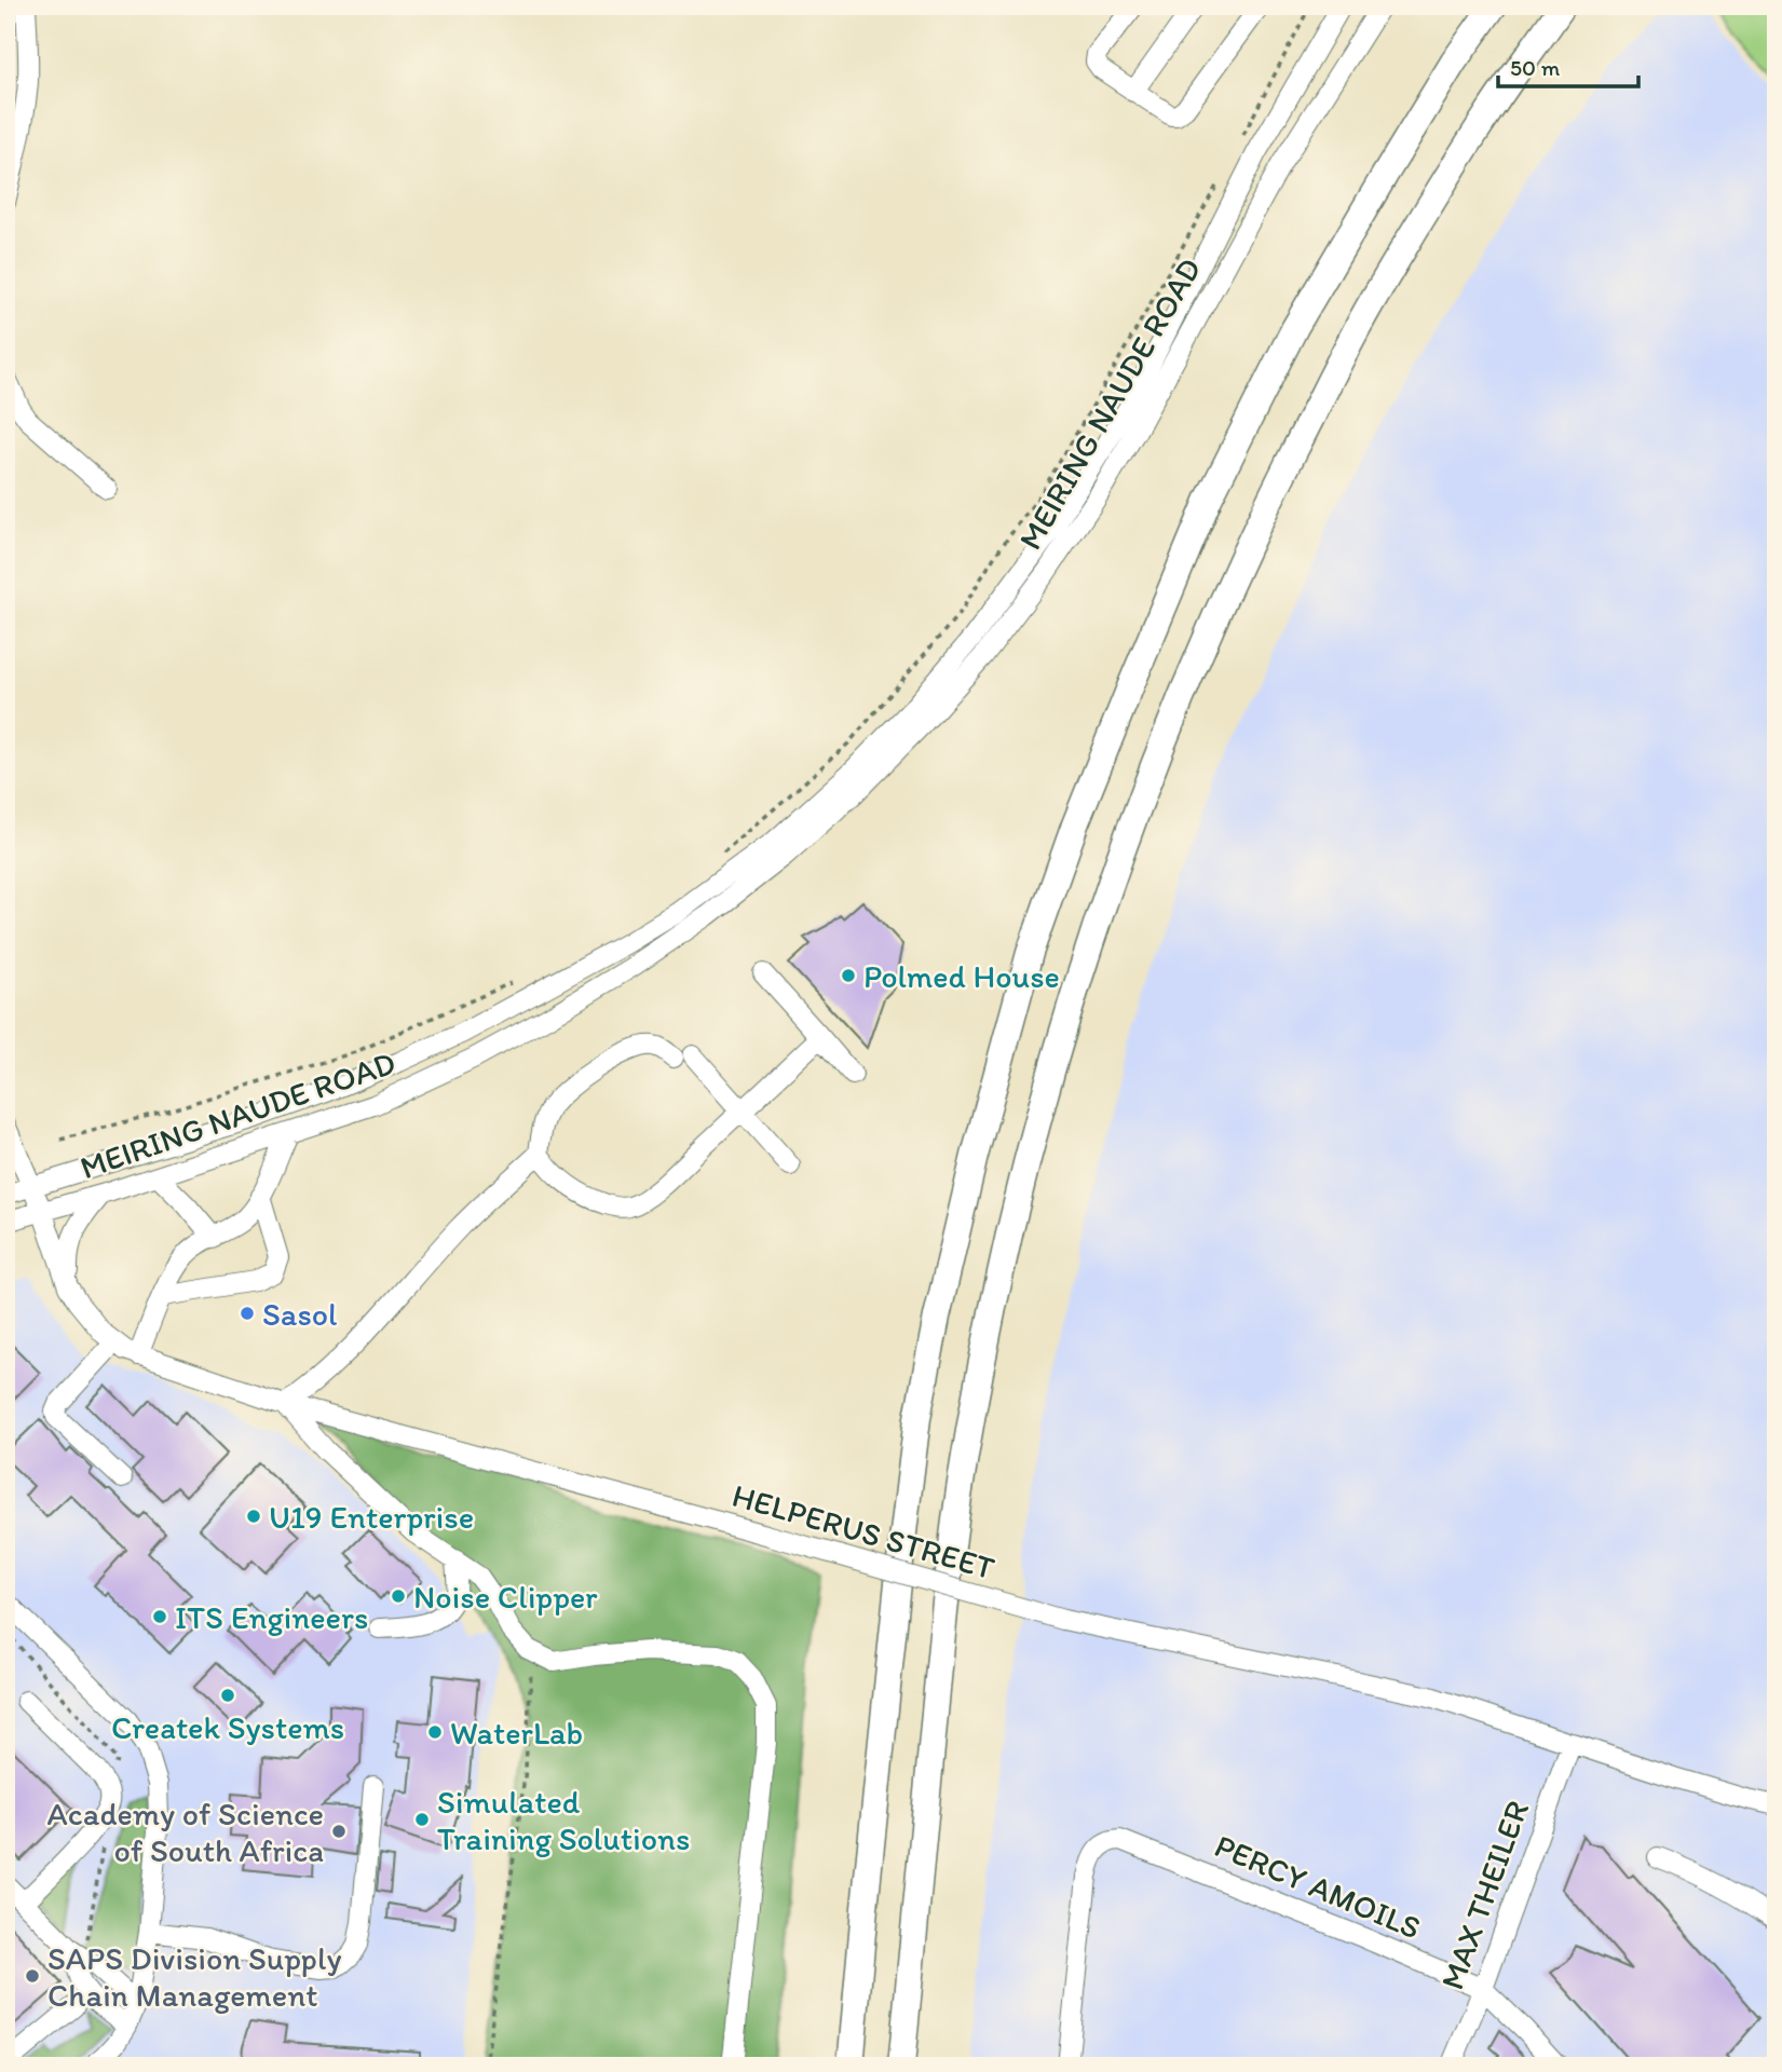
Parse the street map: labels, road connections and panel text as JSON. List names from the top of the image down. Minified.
{"streets":{"street":["MEIRING NAUDE ROAD","HELPERUS STREET","PERCY AMOILS","MAX THEILER"]},"crossings":[["MEIRING NAUDE ROAD","HELPERUS STREET"],["HELPERUS STREET","MAX THEILER"],["PERCY AMOILS","MAX THEILER"]],"places":["Polmed House","Sasol","U19 Enterprise","Noise Clipper","ITS Engineers","Createk Systems","WaterLab","Simulated Training Solutions","Academy of Science of South Africa","SAPS Division Supply Chain Management"],"scale_bar":"50 m"}
